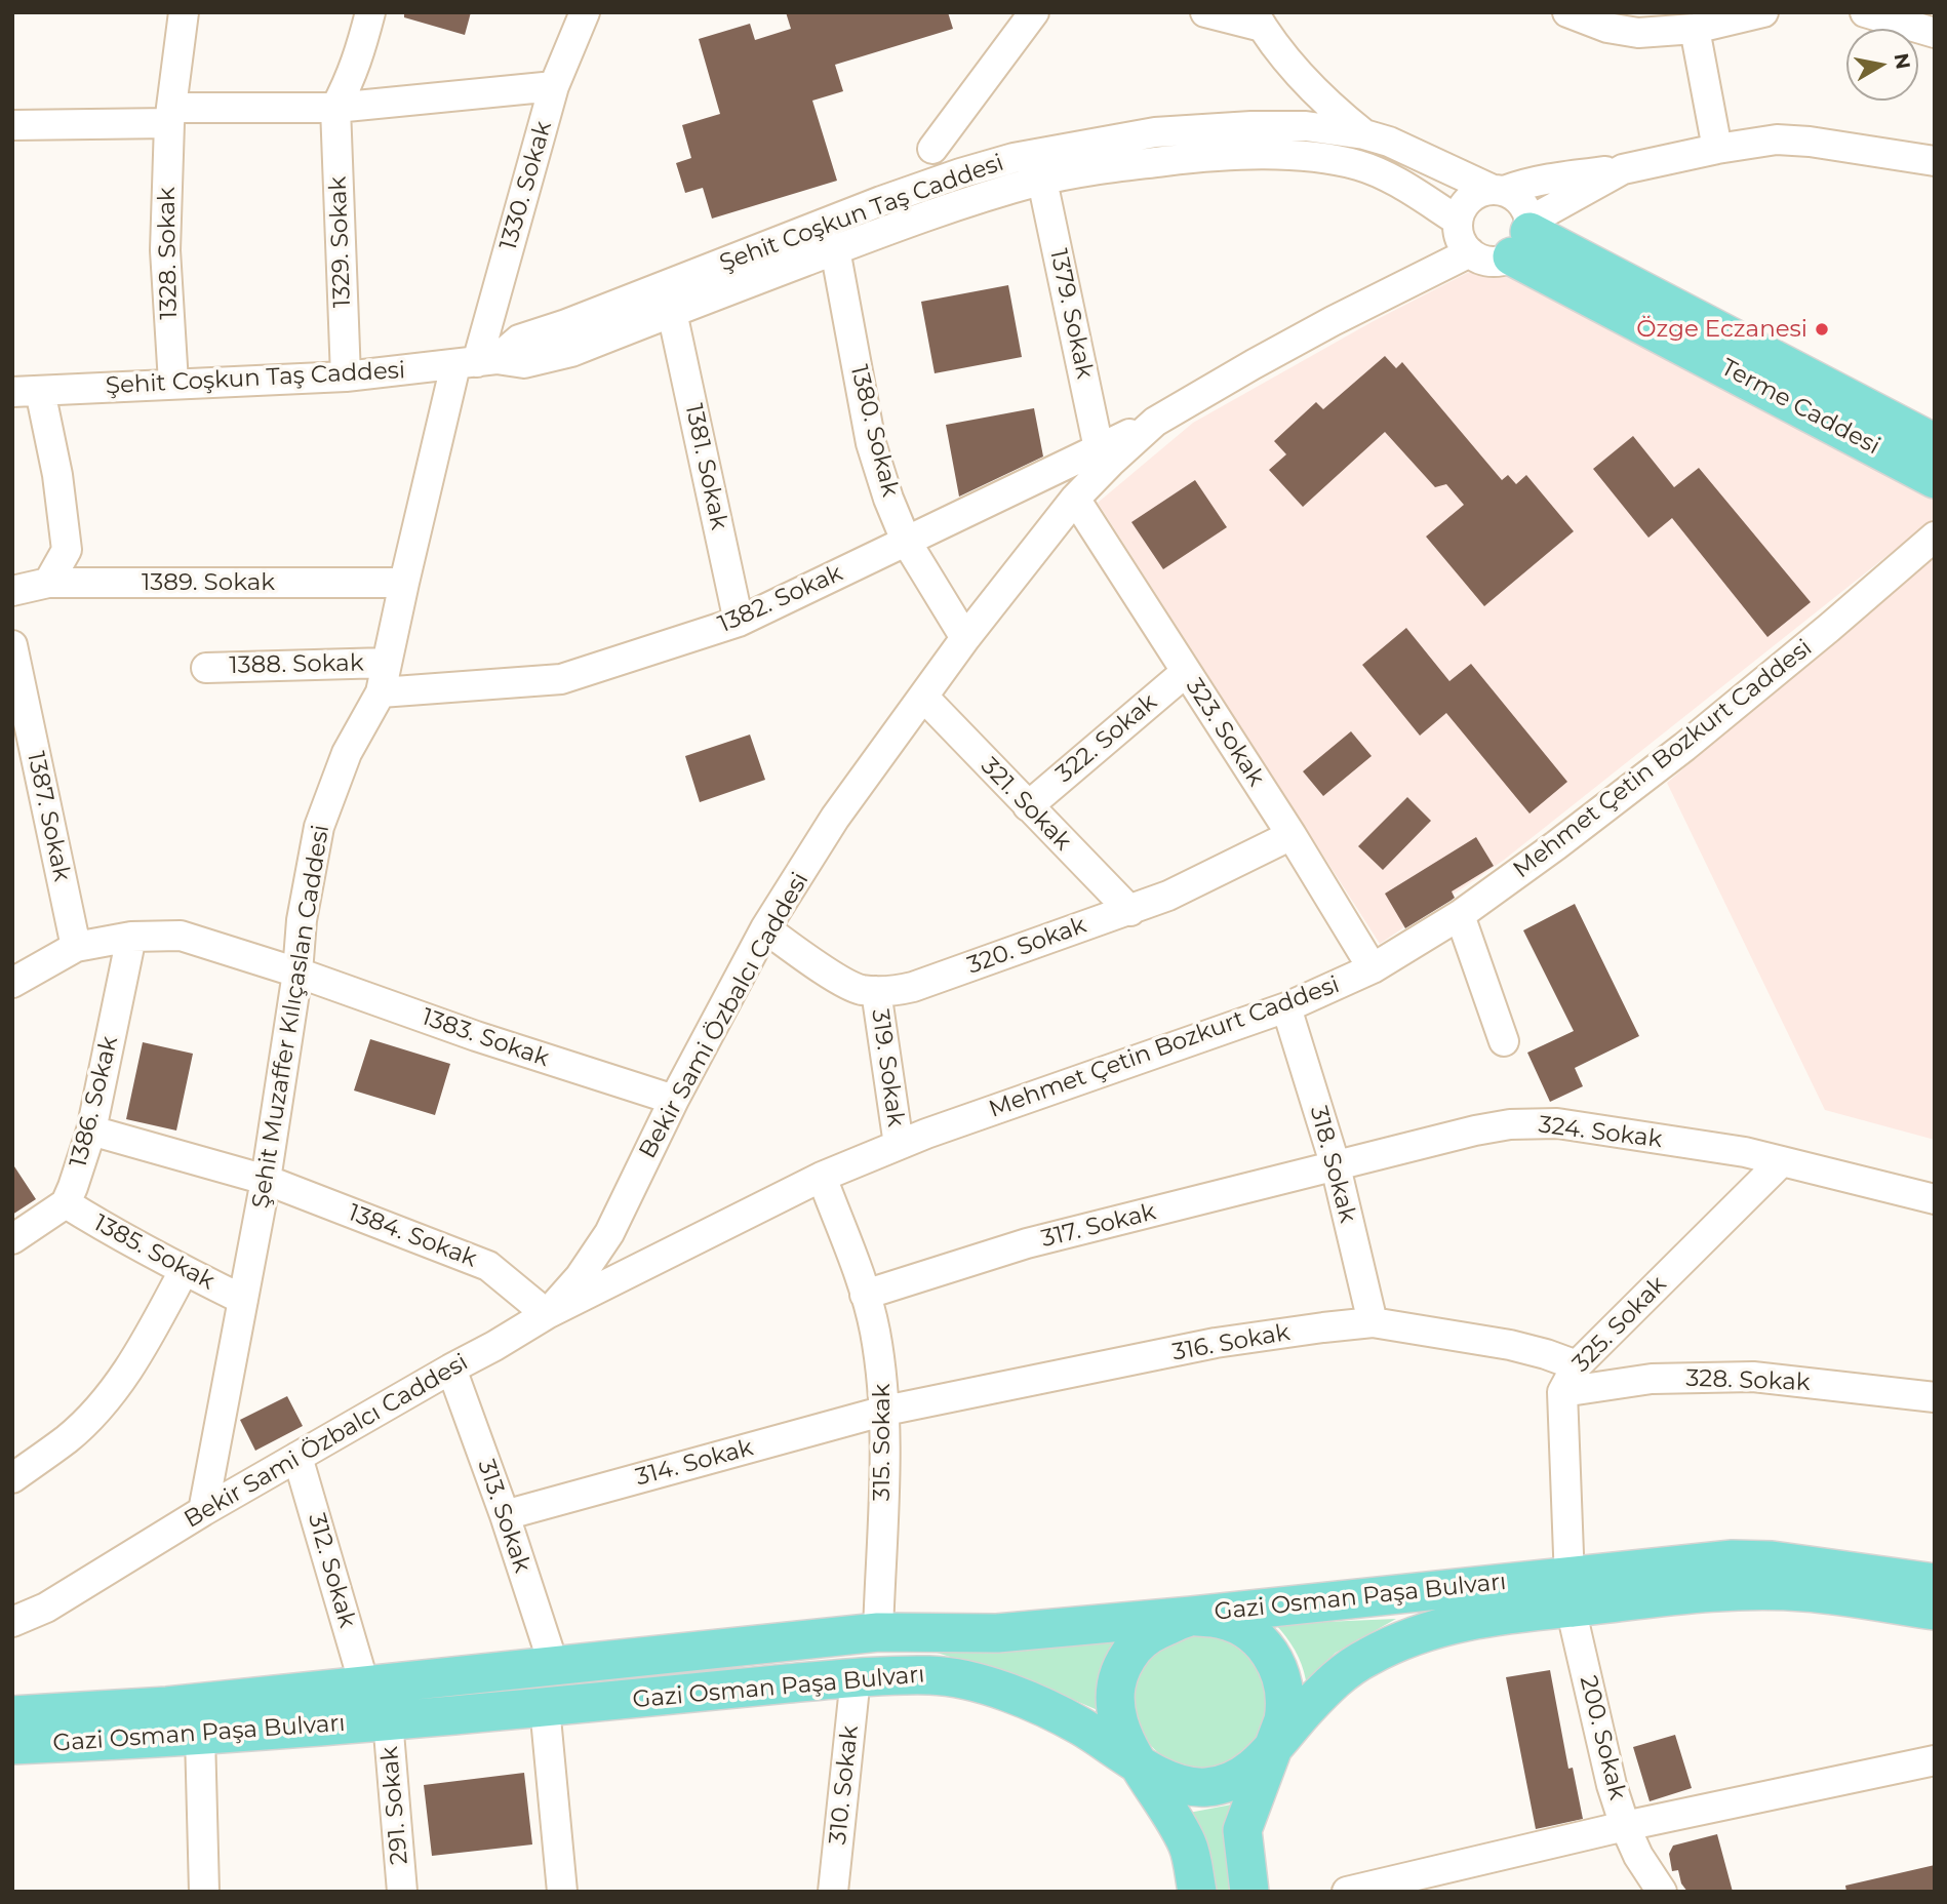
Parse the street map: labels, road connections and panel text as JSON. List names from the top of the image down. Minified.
{"streets":{"main road":["Terme Caddesi","Gazi Osman Paşa Bulvarı"],"street":["1330. Sokak","Şehit Coşkun Taş Caddesi","1329. Sokak","1328. Sokak","1379. Sokak","1380. Sokak","1381. Sokak","1389. Sokak","1382. Sokak","1388. Sokak","323. Sokak","322. Sokak","Mehmet Çetin Bozkurt Caddesi","321. Sokak","1387. Sokak","320. Sokak","Bekir Sami Özbalcı Caddesi","Şehit Muzaffer Kılıçaslan Caddesi","1383. Sokak","319. Sokak","1386. Sokak","324. Sokak","318. Sokak","317. Sokak","1384. Sokak","1385. Sokak","325. Sokak","316. Sokak","328. Sokak","315. Sokak","314. Sokak","313. Sokak","312. Sokak","200. Sokak","310. Sokak","291. Sokak"]},"crossings":[["1330. Sokak","Şehit Coşkun Taş Caddesi"],["1330. Sokak","Şehit Muzaffer Kılıçaslan Caddesi"],["Şehit Coşkun Taş Caddesi","1329. Sokak"],["Şehit Coşkun Taş Caddesi","1328. Sokak"],["Şehit Coşkun Taş Caddesi","1379. Sokak"],["Şehit Coşkun Taş Caddesi","Terme Caddesi"],["Şehit Coşkun Taş Caddesi","1380. Sokak"],["Şehit Coşkun Taş Caddesi","1381. Sokak"],["Şehit Coşkun Taş Caddesi","Bekir Sami Özbalcı Caddesi"],["Şehit Coşkun Taş Caddesi","Şehit Muzaffer Kılıçaslan Caddesi"],["1379. Sokak","1382. Sokak"],["Terme Caddesi","Bekir Sami Özbalcı Caddesi"],["1380. Sokak","1382. Sokak"],["1380. Sokak","Bekir Sami Özbalcı Caddesi"],["1381. Sokak","1382. Sokak"],["1389. Sokak","Şehit Muzaffer Kılıçaslan Caddesi"],["1382. Sokak","Bekir Sami Özbalcı Caddesi"],["1382. Sokak","Şehit Muzaffer Kılıçaslan Caddesi"],["1388. Sokak","Şehit Muzaffer Kılıçaslan Caddesi"],["323. Sokak","322. Sokak"],["323. Sokak","Mehmet Çetin Bozkurt Caddesi"],["323. Sokak","320. Sokak"],["323. Sokak","Bekir Sami Özbalcı Caddesi"],["322. Sokak","321. Sokak"],["Mehmet Çetin Bozkurt Caddesi","Bekir Sami Özbalcı Caddesi"],["Mehmet Çetin Bozkurt Caddesi","319. Sokak"],["Mehmet Çetin Bozkurt Caddesi","318. Sokak"],["Mehmet Çetin Bozkurt Caddesi","1384. Sokak"],["Mehmet Çetin Bozkurt Caddesi","315. Sokak"],["321. Sokak","320. Sokak"],["321. Sokak","Bekir Sami Özbalcı Caddesi"],["1387. Sokak","1383. Sokak"],["320. Sokak","Bekir Sami Özbalcı Caddesi"],["320. Sokak","319. Sokak"],["Bekir Sami Özbalcı Caddesi","Şehit Muzaffer Kılıçaslan Caddesi"],["Bekir Sami Özbalcı Caddesi","1383. Sokak"],["Bekir Sami Özbalcı Caddesi","1384. Sokak"],["Bekir Sami Özbalcı Caddesi","313. Sokak"],["Bekir Sami Özbalcı Caddesi","312. Sokak"],["Şehit Muzaffer Kılıçaslan Caddesi","1383. Sokak"],["Şehit Muzaffer Kılıçaslan Caddesi","1384. Sokak"],["Şehit Muzaffer Kılıçaslan Caddesi","1385. Sokak"],["1383. Sokak","1386. Sokak"],["1386. Sokak","1384. Sokak"],["1386. Sokak","1385. Sokak"],["324. Sokak","318. Sokak"],["324. Sokak","317. Sokak"],["324. Sokak","325. Sokak"],["318. Sokak","317. Sokak"],["318. Sokak","316. Sokak"],["317. Sokak","315. Sokak"],["325. Sokak","316. Sokak"],["325. Sokak","328. Sokak"],["325. Sokak","Gazi Osman Paşa Bulvarı"],["325. Sokak","200. Sokak"],["316. Sokak","315. Sokak"],["316. Sokak","314. Sokak"],["315. Sokak","314. Sokak"],["315. Sokak","Gazi Osman Paşa Bulvarı"],["314. Sokak","313. Sokak"],["313. Sokak","Gazi Osman Paşa Bulvarı"],["312. Sokak","Gazi Osman Paşa Bulvarı"],["Gazi Osman Paşa Bulvarı","200. Sokak"],["Gazi Osman Paşa Bulvarı","310. Sokak"],["Gazi Osman Paşa Bulvarı","291. Sokak"]],"places":["Özge Eczanesi"],"north":"right"}
